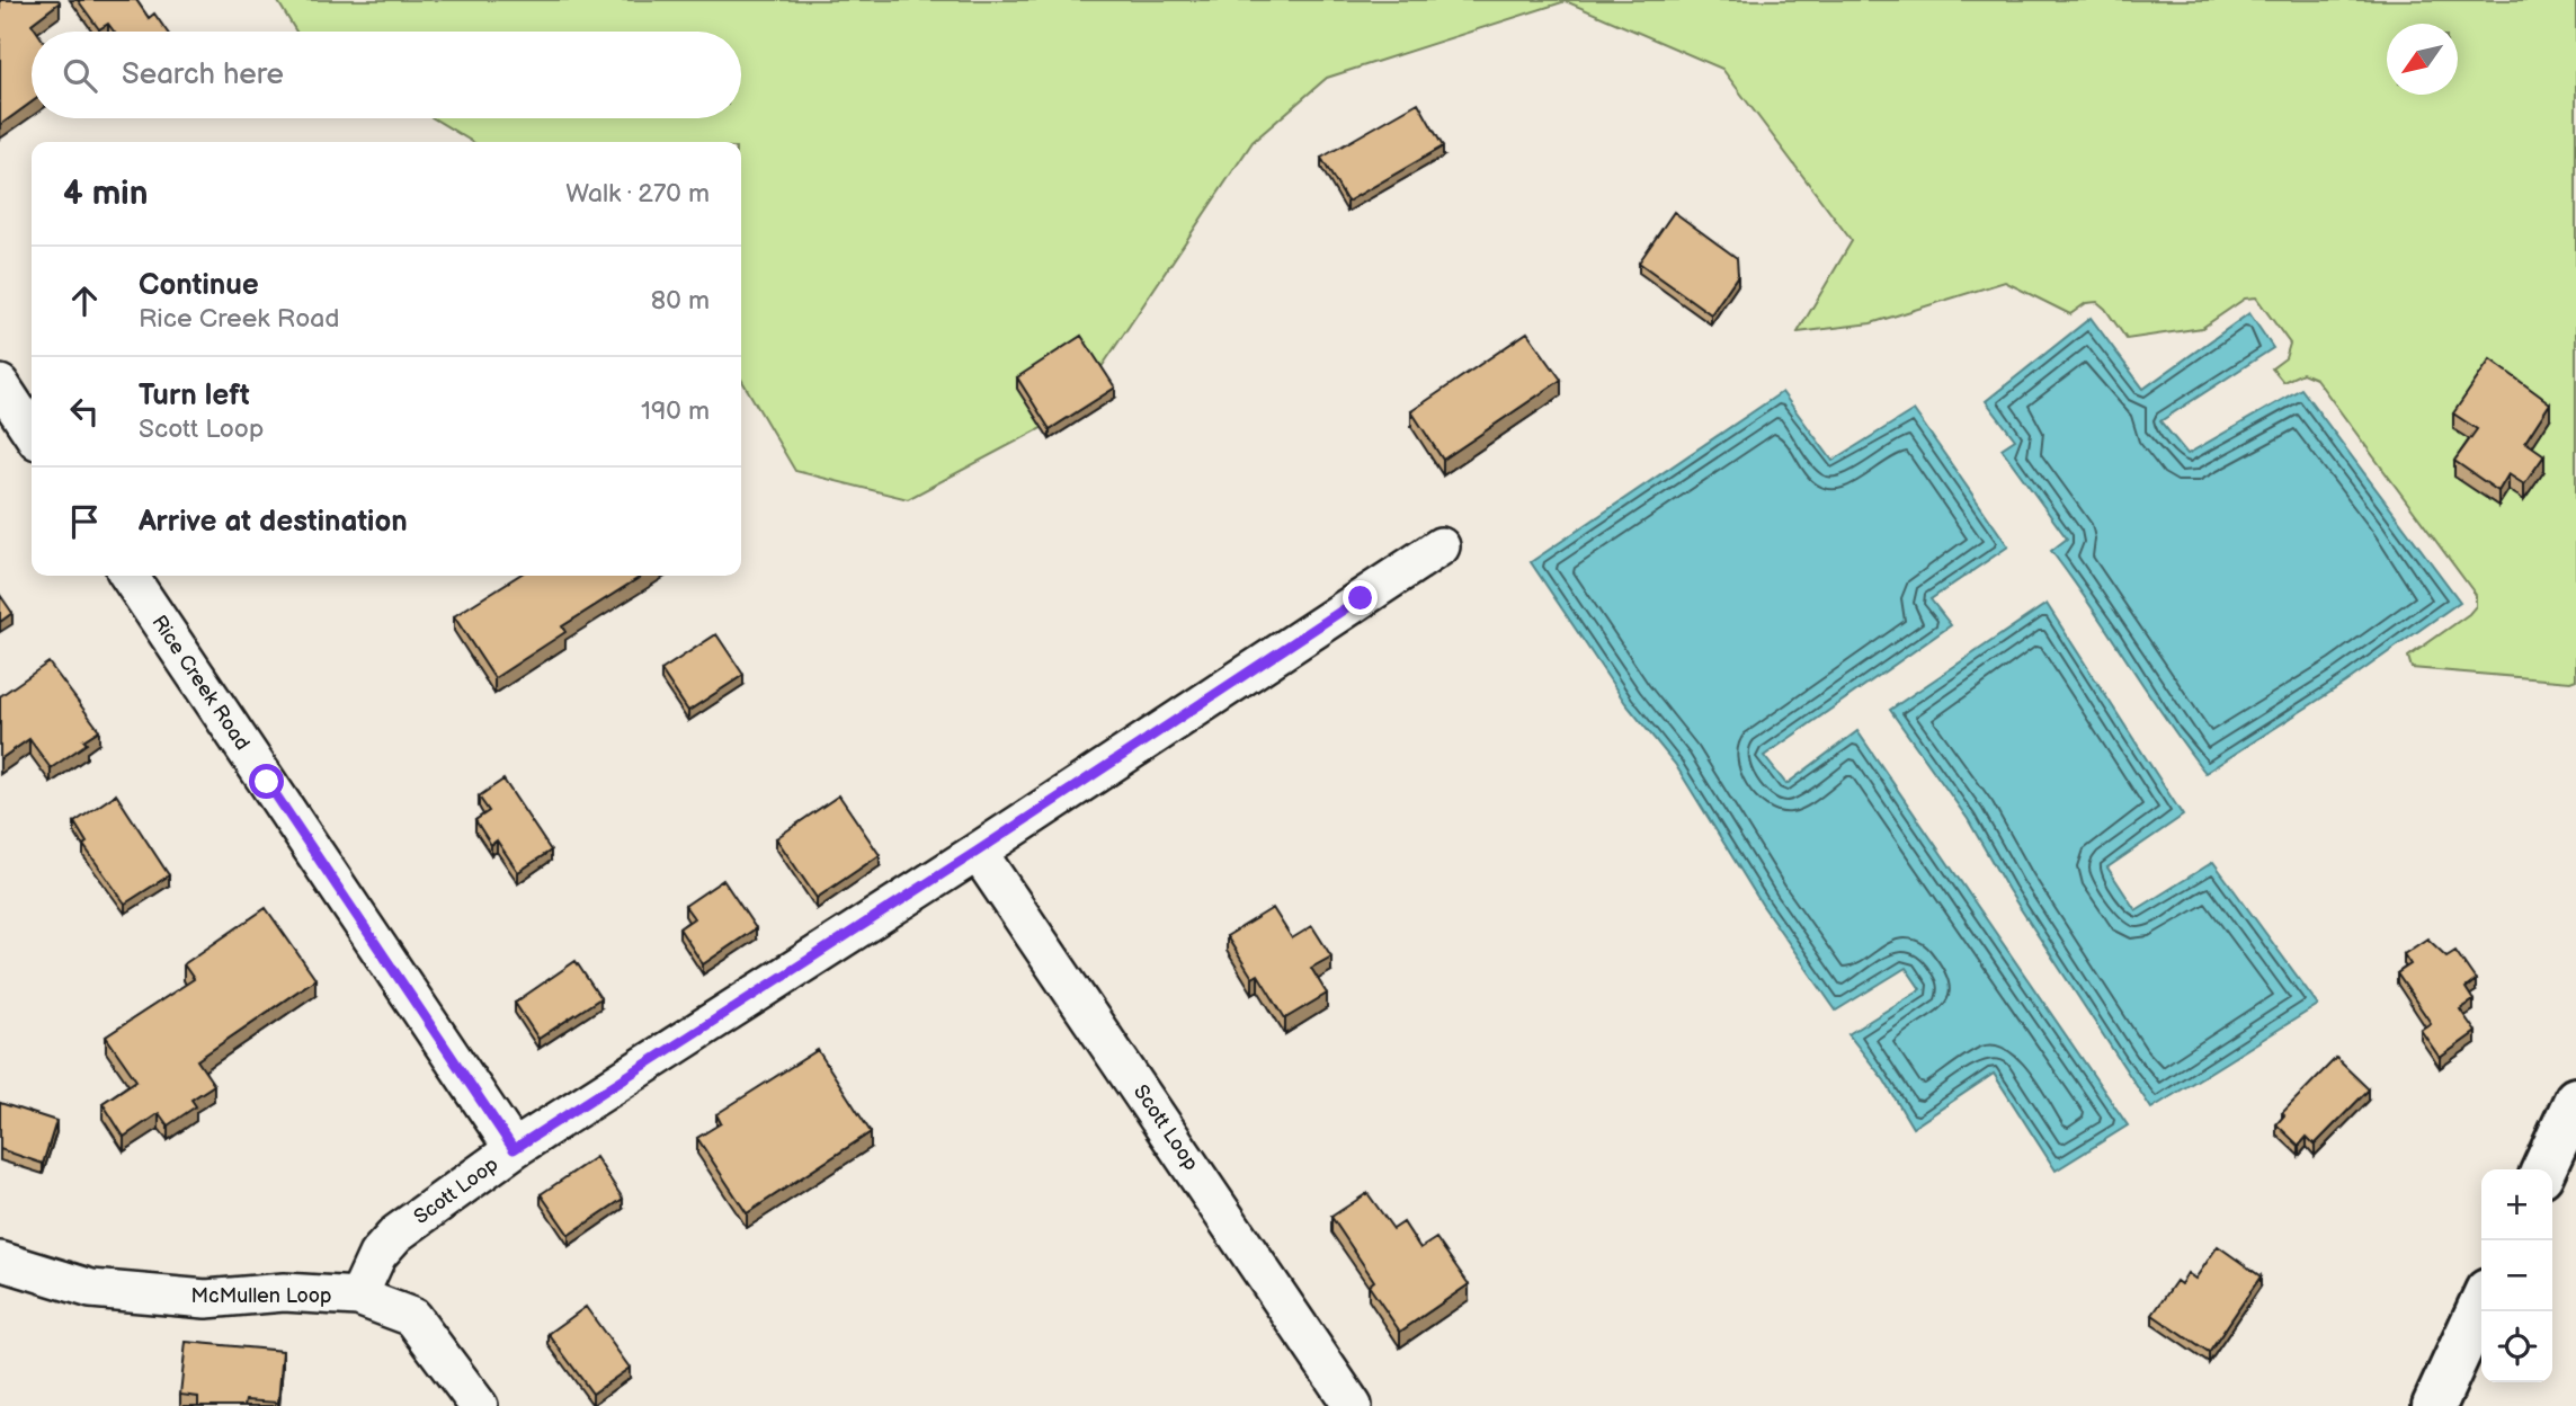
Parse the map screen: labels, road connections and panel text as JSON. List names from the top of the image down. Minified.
{"streets":{"street":["Rice Creek Road","Scott Loop","McMullen Loop"]},"crossings":[["Rice Creek Road","Scott Loop"],["Scott Loop","McMullen Loop"]],"north":"bottom left","page":{"search":"Search here","heading":["4 min","Walk · 270 m"],"list":[["Continue","Rice Creek Road","80 m"],["Turn left","Scott Loop","190 m"],"Arrive at destination"],"map_buttons":["+","−"]}}
